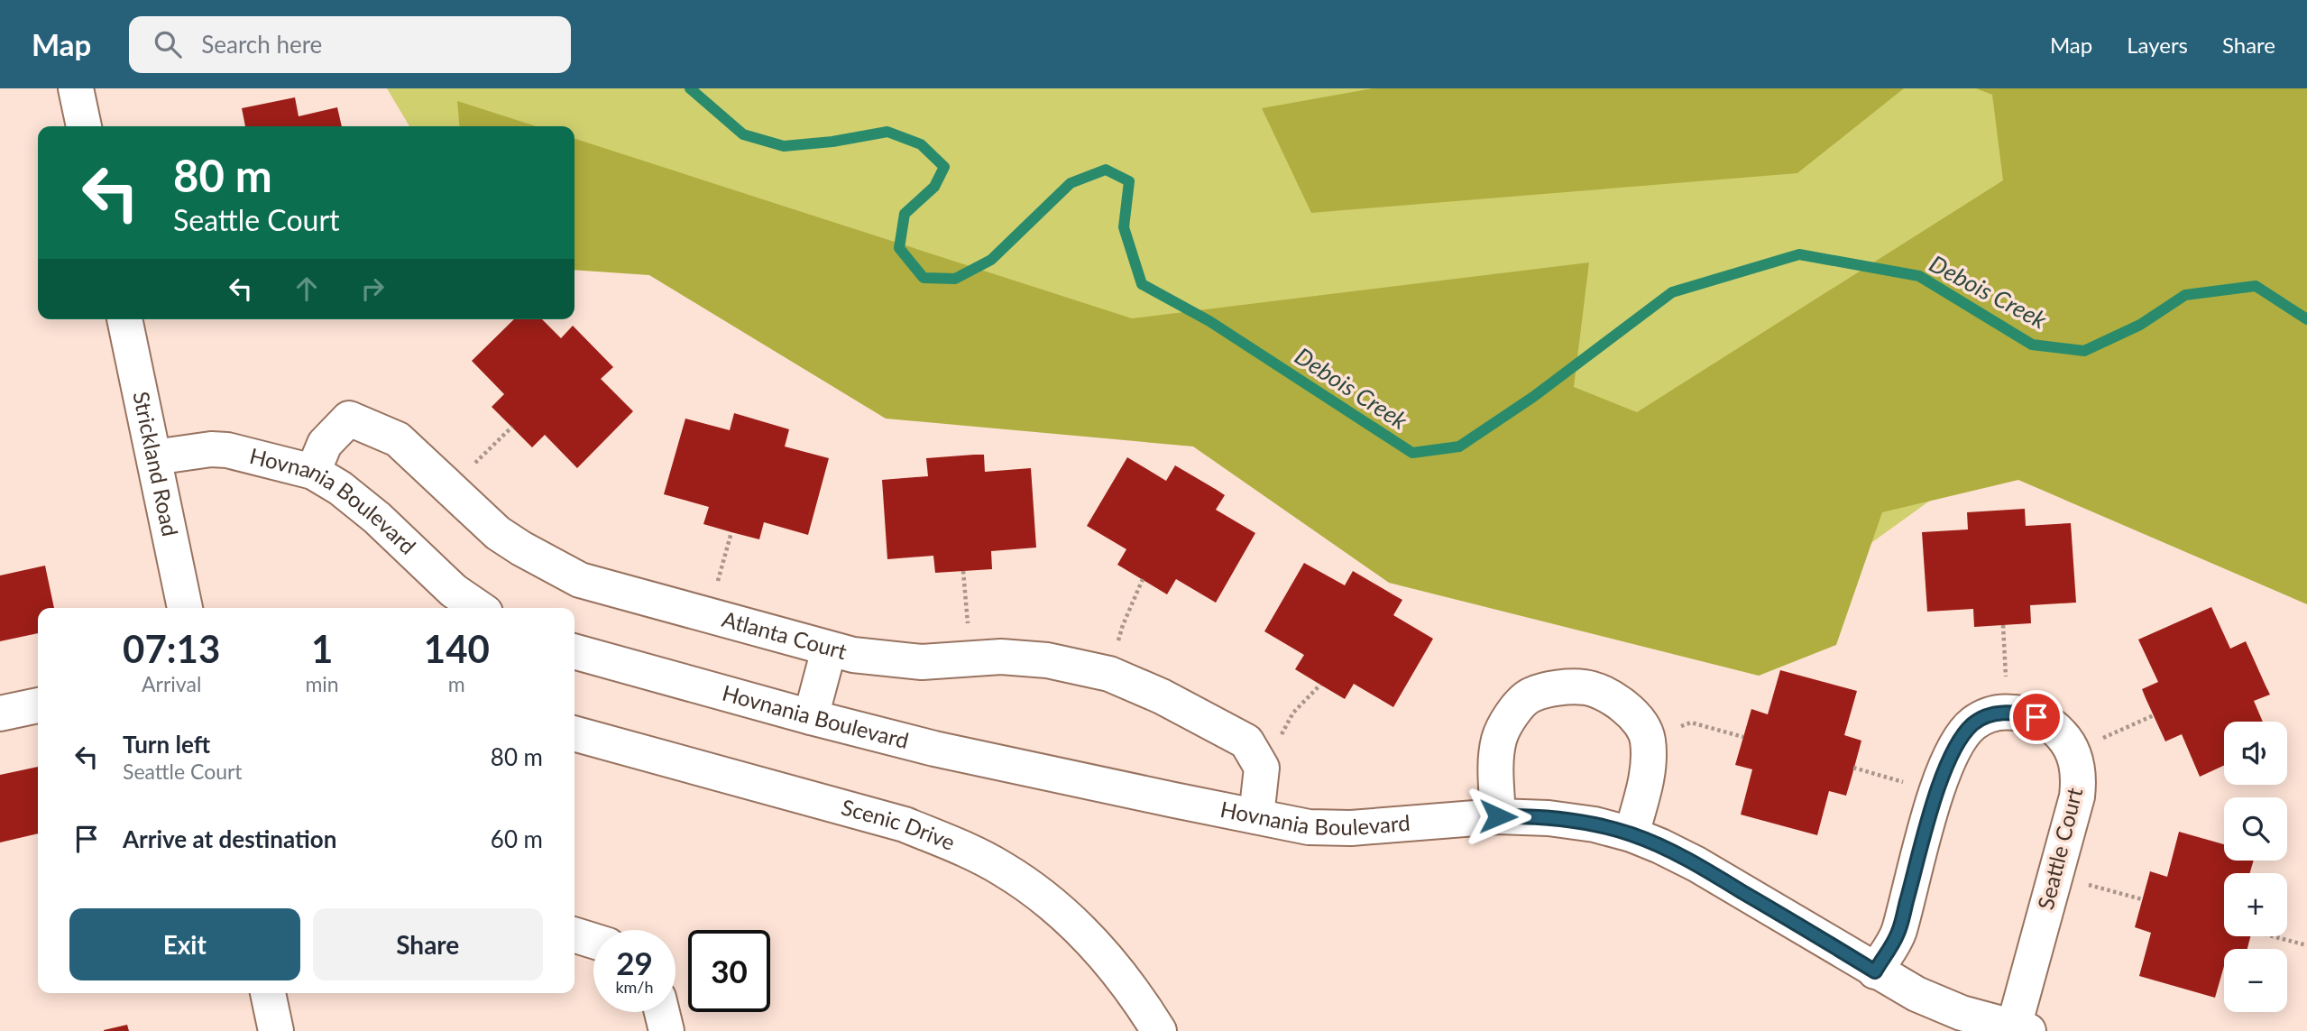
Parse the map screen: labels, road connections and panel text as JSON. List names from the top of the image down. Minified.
{"streets":{"street":["Strickland Road","Hovnania Boulevard","Atlanta Court","Scenic Drive","Seattle Court"]},"crossings":[["Strickland Road","Hovnania Boulevard"],["Hovnania Boulevard","Atlanta Court"],["Hovnania Boulevard","Seattle Court"]],"water":["Debois Creek"],"page":{"header":"Map","search":"Search here","nav":["Map","Layers","Share"],"turn":["80 m","Seattle Court"],"eta":["07:13","Arrival","1","min","140","m"],"list":[{"name":"Turn left","note":"Seattle Court","value":"80 m"},{"name":"Arrive at destination","value":"60 m"}],"map_buttons":["+","−"],"buttons":["Exit","Share"],"speed":"29 km/h","limit":"30"}}
